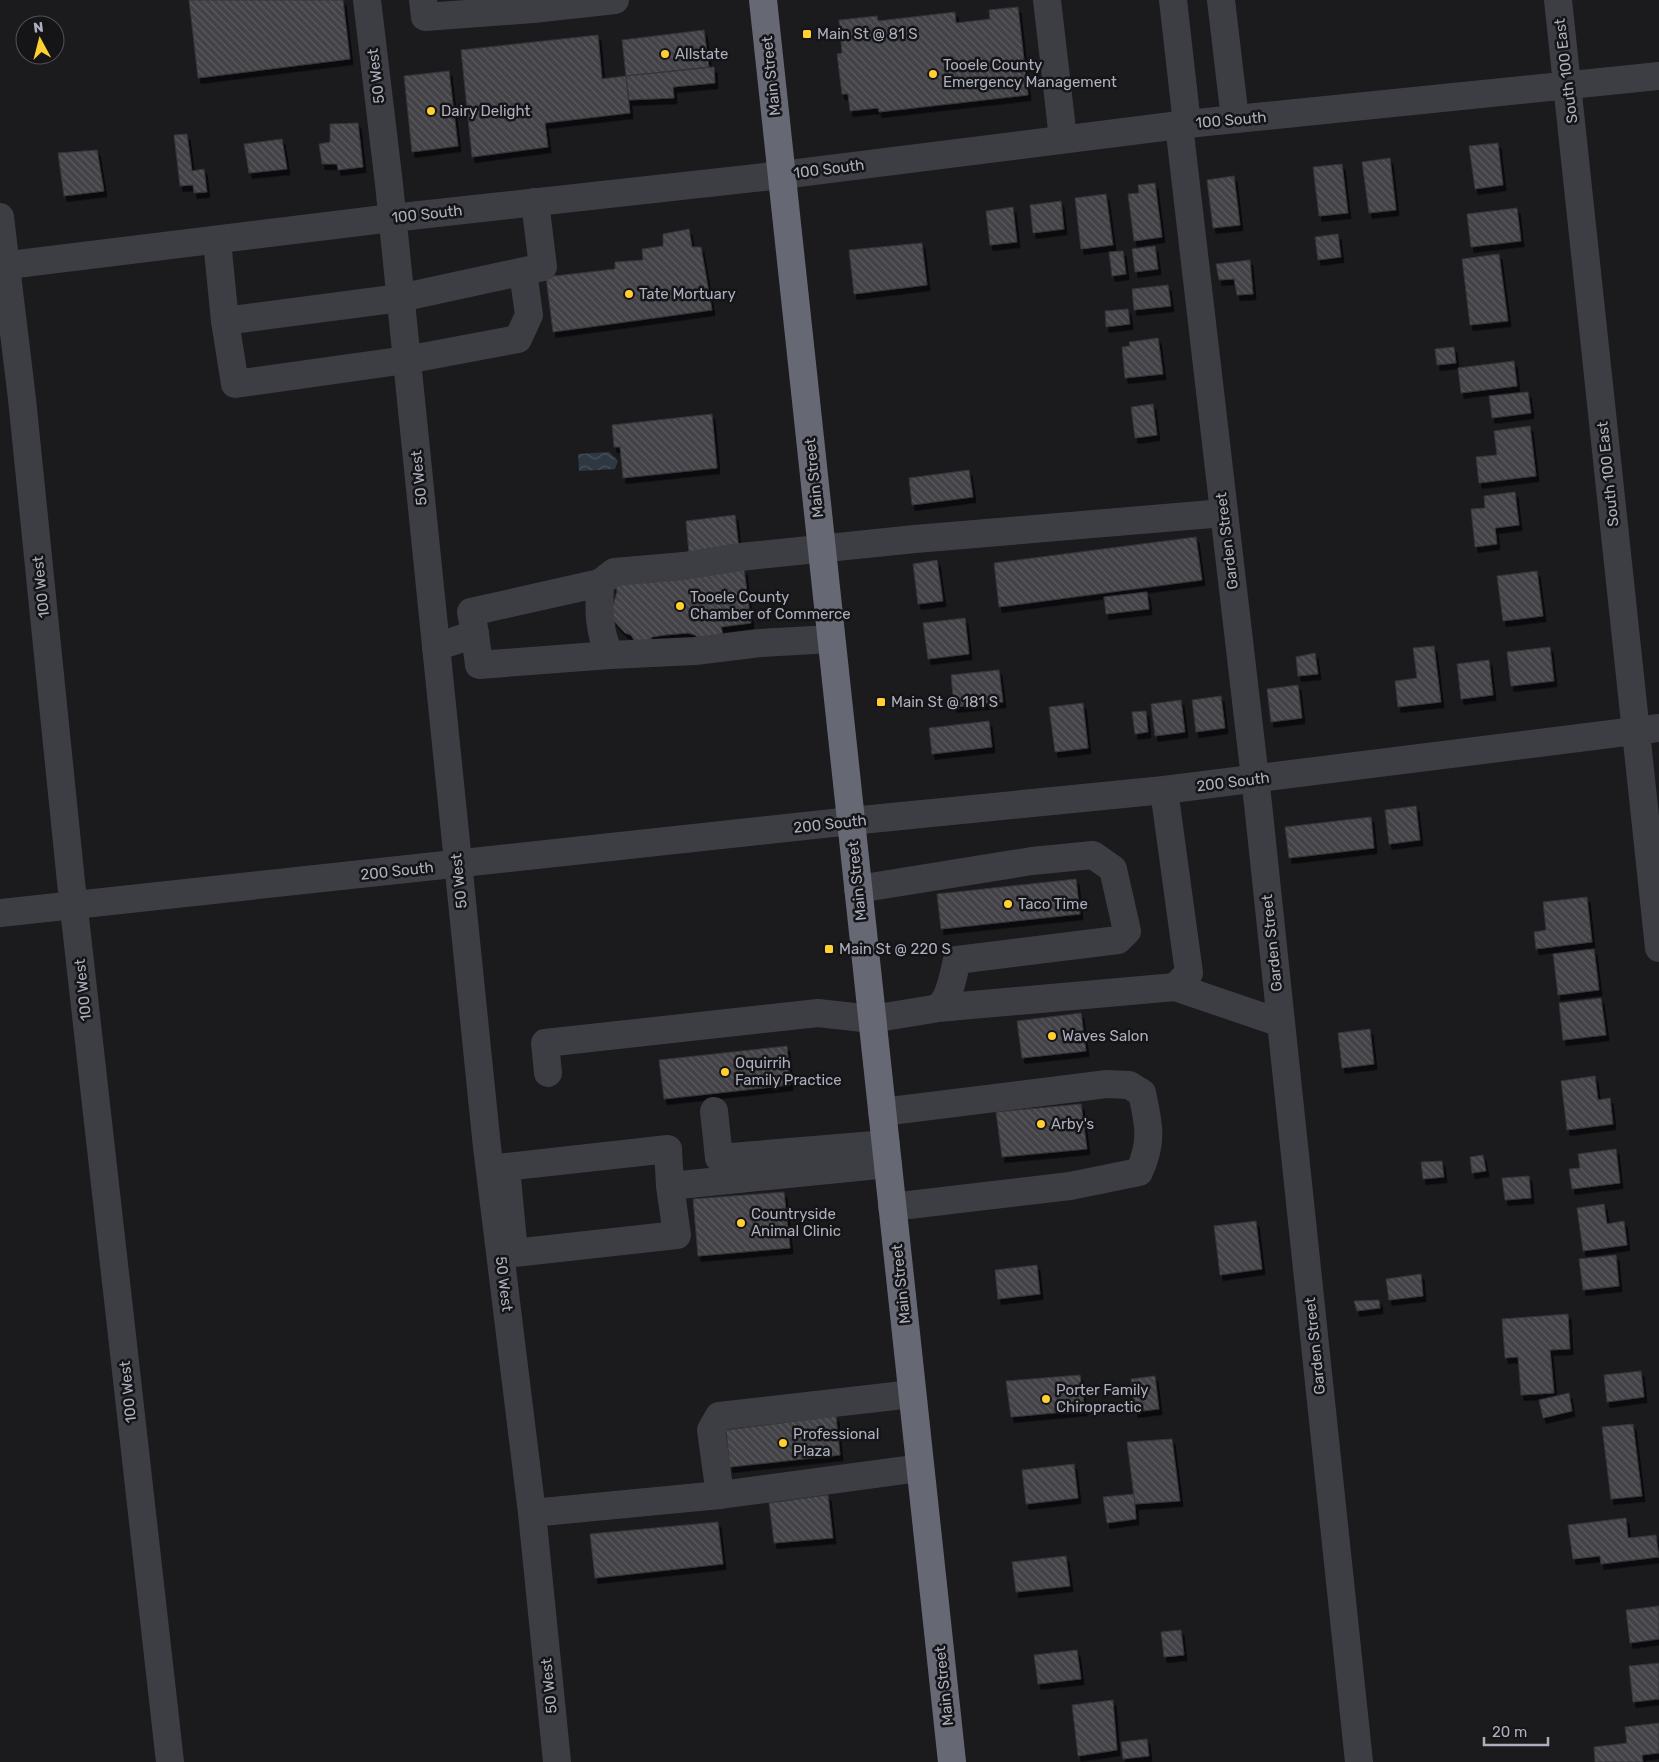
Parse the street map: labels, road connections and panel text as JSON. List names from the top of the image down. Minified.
{"streets":{"highway":["Main Street"],"street":["South 100 East","50 West","100 South","Garden Street","100 West","200 South"]},"crossings":[["South 100 East","100 South"],["South 100 East","200 South"],["50 West","100 South"],["50 West","200 South"],["Main Street","100 South"],["Main Street","200 South"],["100 South","Garden Street"],["100 South","100 West"],["Garden Street","200 South"],["100 West","200 South"]],"places":{"transit":["Main St @ 81 S","Main St @ 181 S","Main St @ 220 S"],"other":["Allstate","Tooele County Emergency Management","Dairy Delight","Tate Mortuary","Tooele County Chamber of Commerce","Taco Time","Waves Salon","Oquirrih Family Practice","Arby's","Countryside Animal Clinic","Porter Family Chiropractic","Professional Plaza"]},"scale_bar":"20 m","north":"top"}
